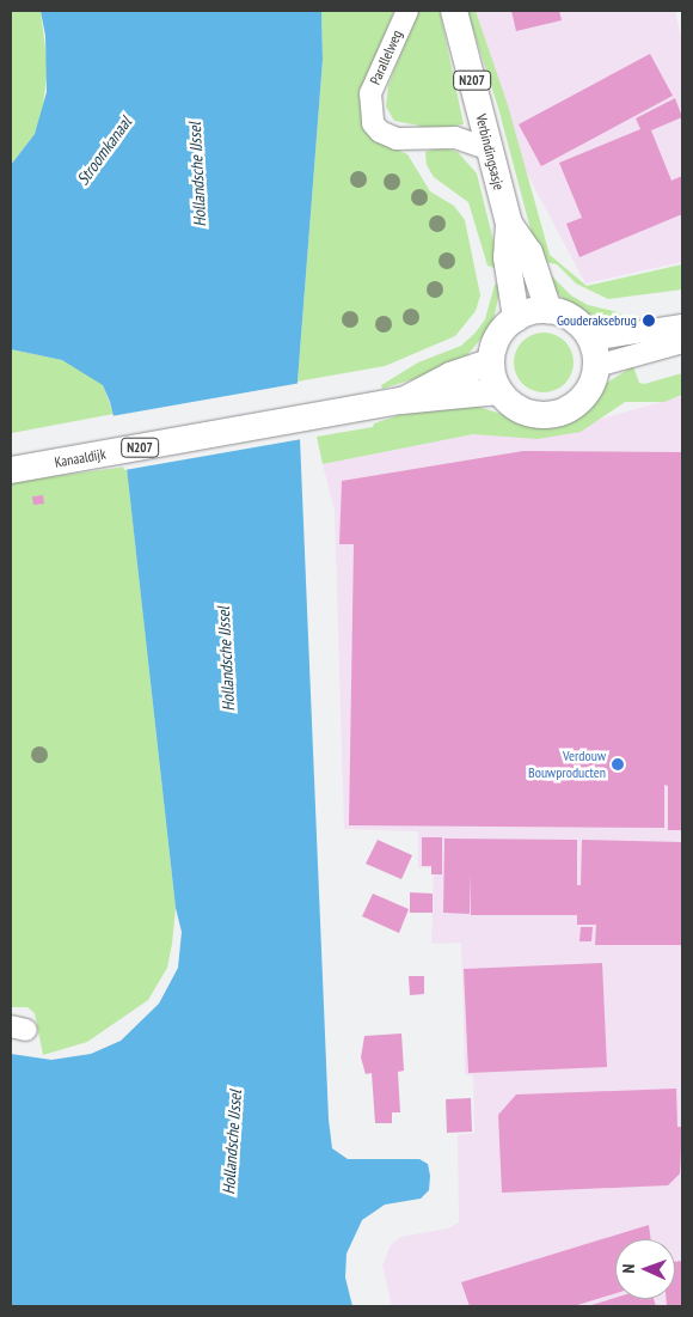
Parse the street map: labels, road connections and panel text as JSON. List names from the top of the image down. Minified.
{"streets":{"main road":["N207","Verbindingsasje","Kanaaldijk"],"street":["Parallelweg"]},"crossings":[["Parallelweg","Verbindingsasje"],["N207","Verbindingsasje"],["N207","Kanaaldijk"]],"water":["Stroomkanaal","Hollandsche IJssel"],"places":["Gouderaksebrug","Verdouw Bouwproducten"],"north":"left"}
